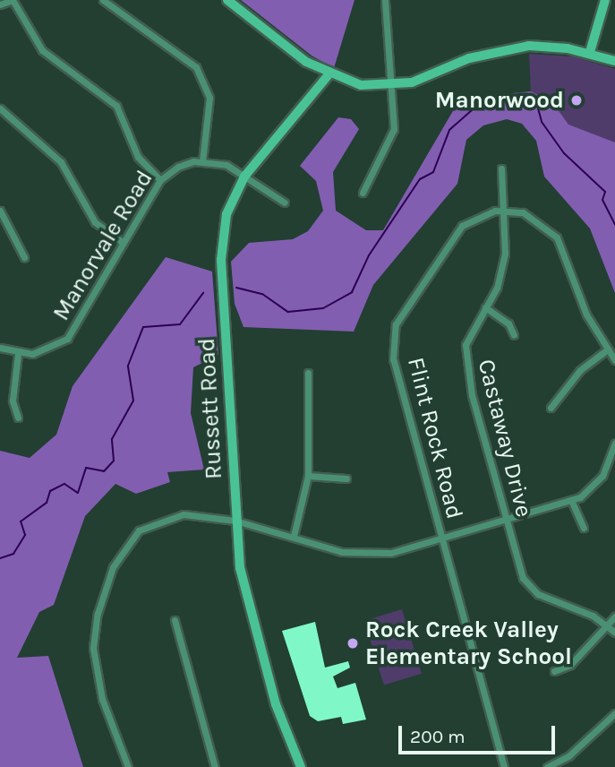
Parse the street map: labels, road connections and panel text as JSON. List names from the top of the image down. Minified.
{"streets":{"street":["Manorvale Road","Russett Road","Flint Rock Road","Castaway Drive"]},"crossings":[["Flint Rock Road","Castaway Drive"]],"places":["Manorwood","Rock Creek Valley Elementary School"],"scale_bar":"200 m"}
